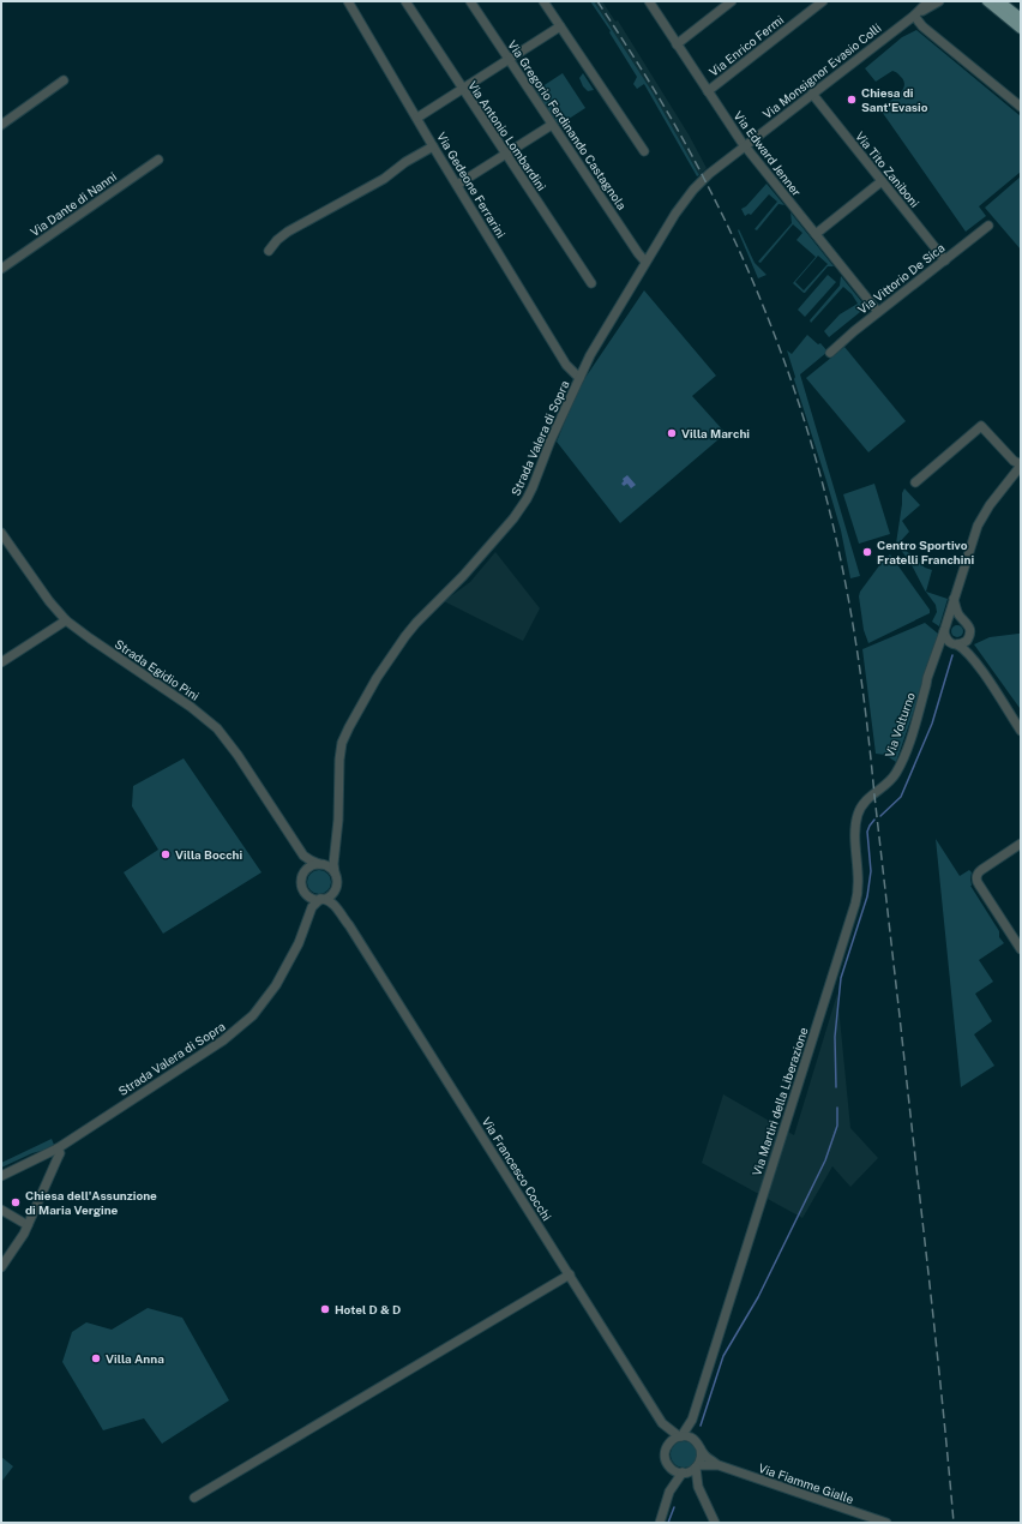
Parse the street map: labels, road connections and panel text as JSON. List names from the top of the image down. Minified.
{"streets":{"street":["Via Enrico Fermi","Via Monsignor Evasio Colli","Via Gregorio Ferdinando Castagnola","Via Antonio Lombardini","Via Edward Jenner","Via Tito Zaniboni","Via Gedeone Ferrarini","Via Dante di Nanni","Via Vittorio De Sica","Strada Valera di Sopra","Strada Egidio Pini","Via Volturno","Via Martiri della Liberazione","Via Francesco Cocchi","Via Fiamme Gialle"]},"crossings":[["Via Enrico Fermi","Via Edward Jenner"],["Via Monsignor Evasio Colli","Via Edward Jenner"],["Via Monsignor Evasio Colli","Via Tito Zaniboni"],["Via Monsignor Evasio Colli","Strada Valera di Sopra"],["Via Gregorio Ferdinando Castagnola","Strada Valera di Sopra"],["Via Edward Jenner","Via Vittorio De Sica"],["Via Edward Jenner","Strada Valera di Sopra"],["Via Tito Zaniboni","Via Vittorio De Sica"],["Via Gedeone Ferrarini","Strada Valera di Sopra"],["Strada Valera di Sopra","Strada Egidio Pini"],["Strada Valera di Sopra","Via Francesco Cocchi"],["Strada Egidio Pini","Via Francesco Cocchi"],["Via Volturno","Via Martiri della Liberazione"],["Via Martiri della Liberazione","Via Francesco Cocchi"],["Via Martiri della Liberazione","Via Fiamme Gialle"],["Via Francesco Cocchi","Via Fiamme Gialle"]],"places":["Chiesa di Sant'Evasio","Villa Marchi","Centro Sportivo Fratelli Franchini","Villa Bocchi","Chiesa dell'Assunzione di Maria Vergine","Hotel D & D","Villa Anna"]}
